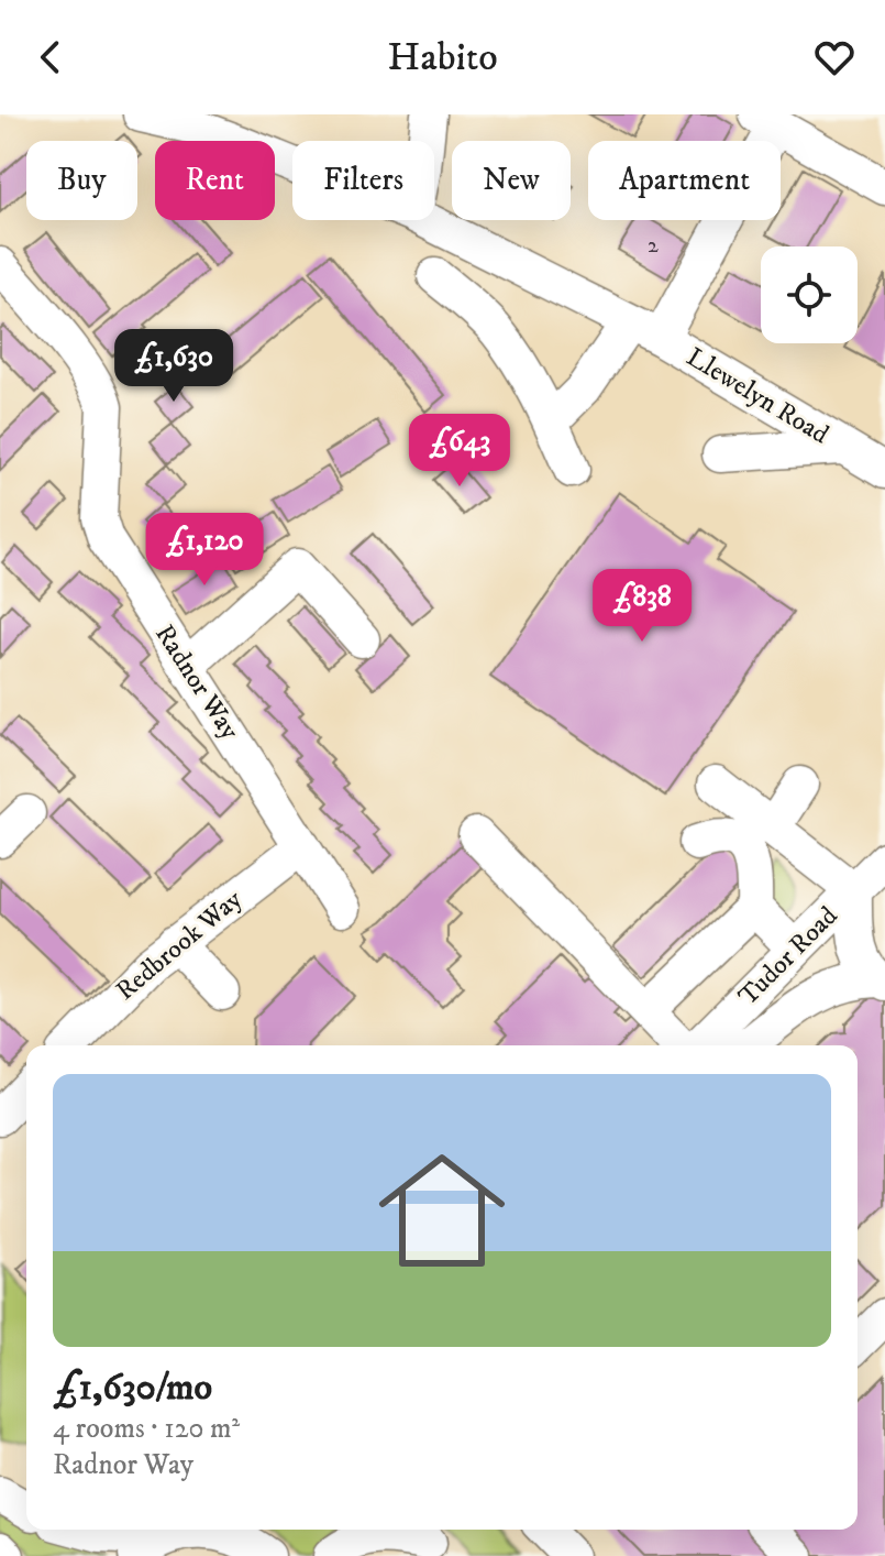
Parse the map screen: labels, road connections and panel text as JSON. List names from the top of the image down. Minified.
{"streets":{"street":["Llewelyn Road","Radnor Way","Redbrook Way","Tudor Road"]},"crossings":[["Radnor Way","Redbrook Way"]],"house_numbers":["2"],"page":{"header":"Habito","chip":["Buy","Rent","Filters","New","Apartment"],"price":["£1,630","£643","£1,120","£838"],"list":[{"name":"£1,630/mo","note":"4 rooms · 120 m² · Radnor Way"}]}}
